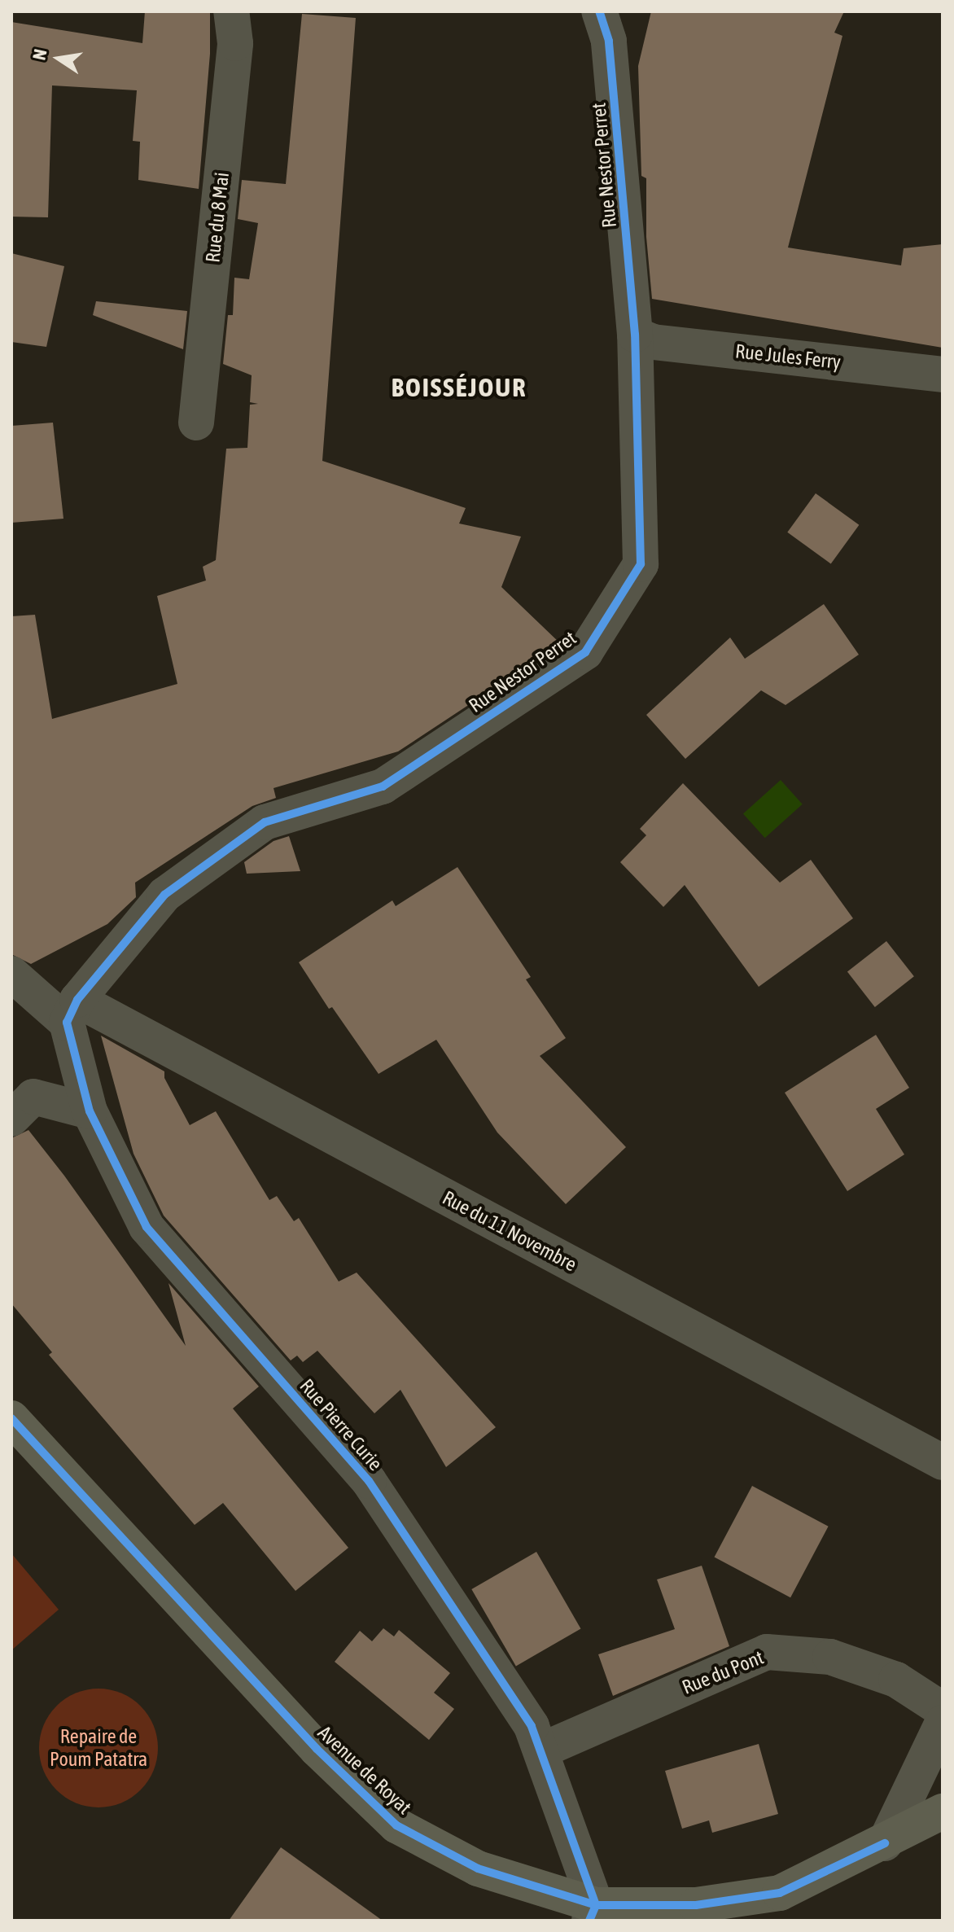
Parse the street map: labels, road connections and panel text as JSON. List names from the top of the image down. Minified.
{"streets":{"main road":["Avenue de Royat"],"street":["Rue Nestor Perret","Rue du 8 Mai","Rue Jules Ferry","Rue du 11 Novembre","Rue Pierre Curie","Rue du Pont"]},"crossings":[["Rue Nestor Perret","Rue Jules Ferry"],["Rue Nestor Perret","Rue du 11 Novembre"],["Rue Nestor Perret","Rue Pierre Curie"],["Rue du 11 Novembre","Rue Pierre Curie"],["Rue Pierre Curie","Rue du Pont"],["Rue Pierre Curie","Avenue de Royat"]],"districts":["BOISSÉJOUR"],"parks":["Repaire de Poum Patatra"],"north":"left"}
